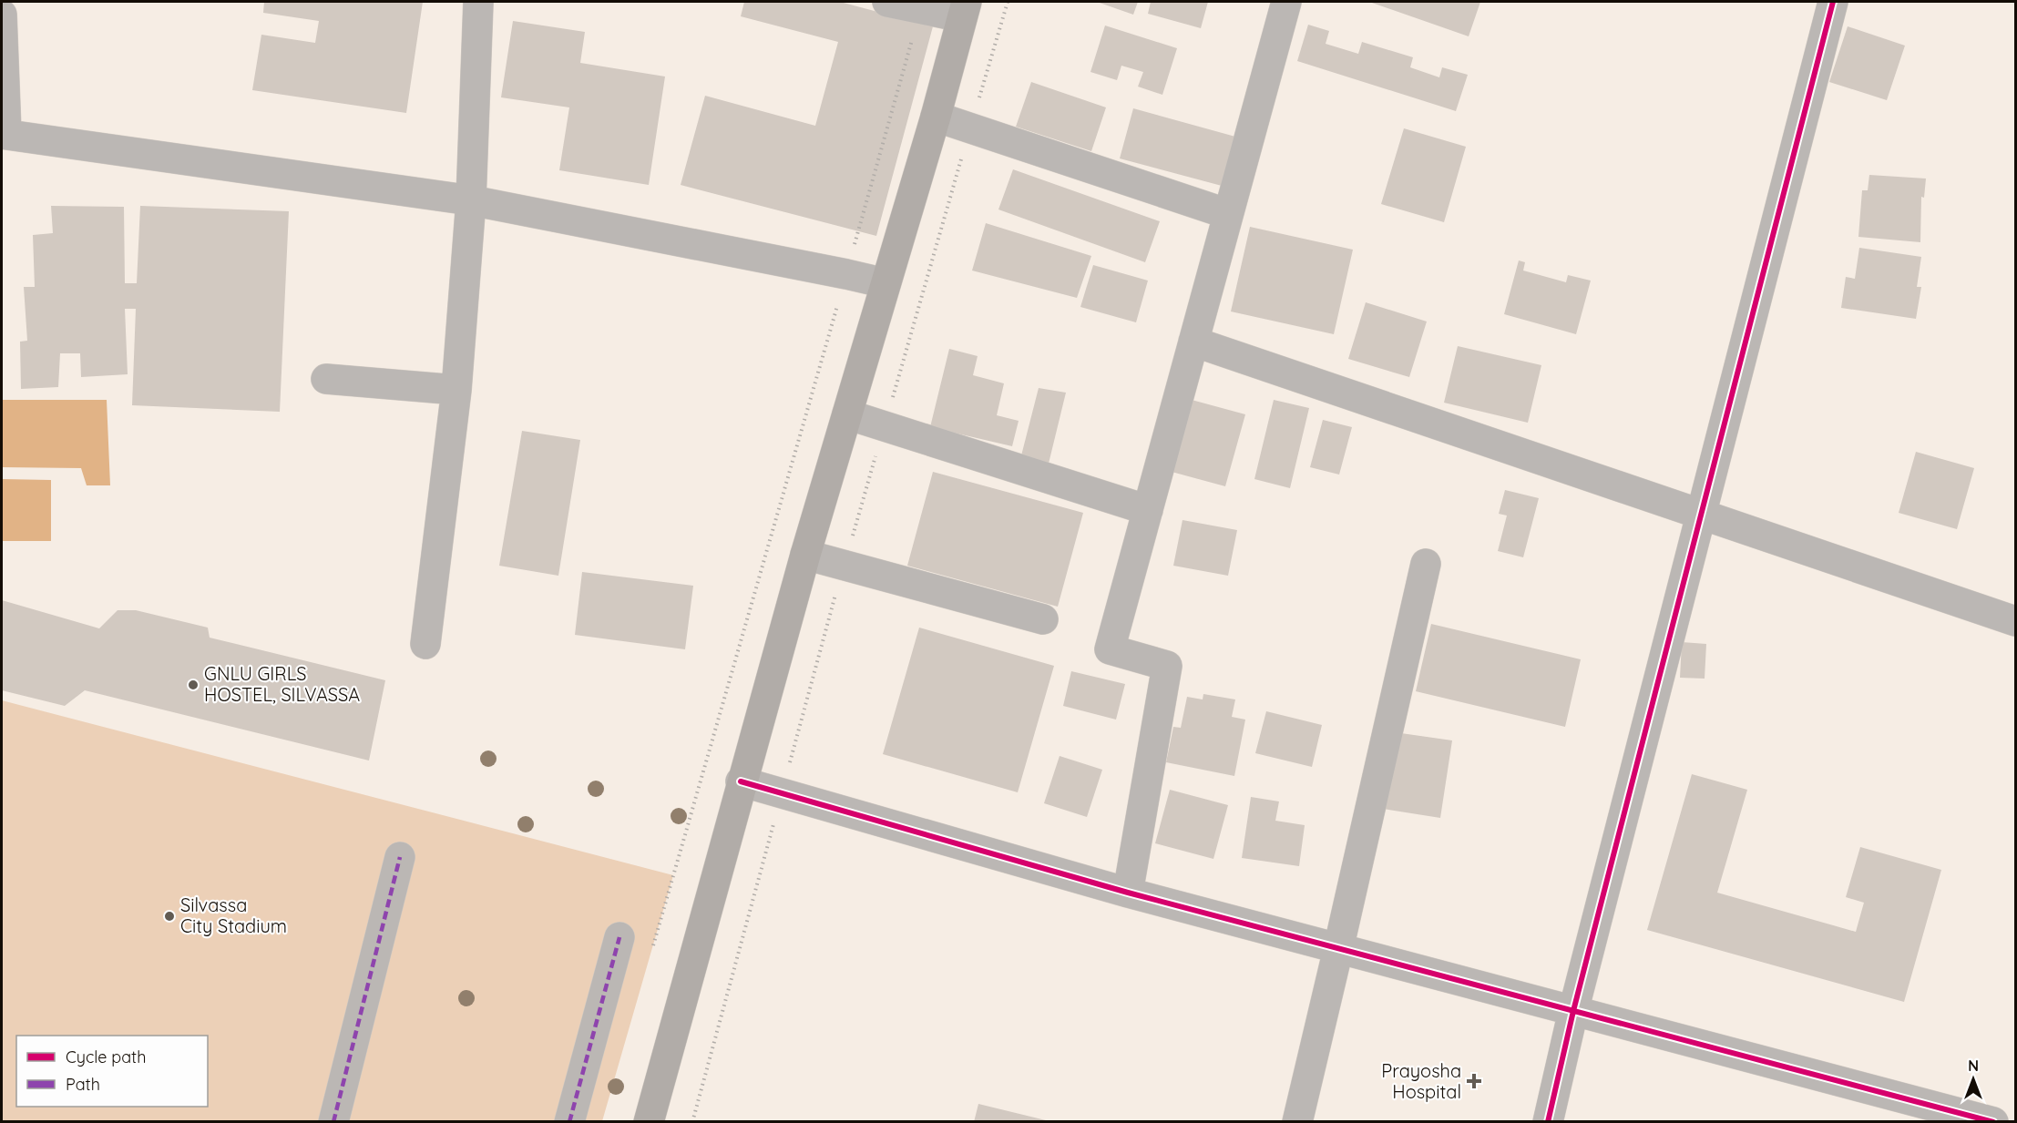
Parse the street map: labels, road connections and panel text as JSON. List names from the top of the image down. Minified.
{"places":{"other":["GNLU GIRLS HOSTEL, SILVASSA","Silvassa City Stadium"],"health":["Prayosha Hospital"]},"legend":["Cycle path","Path"],"north":"top"}
